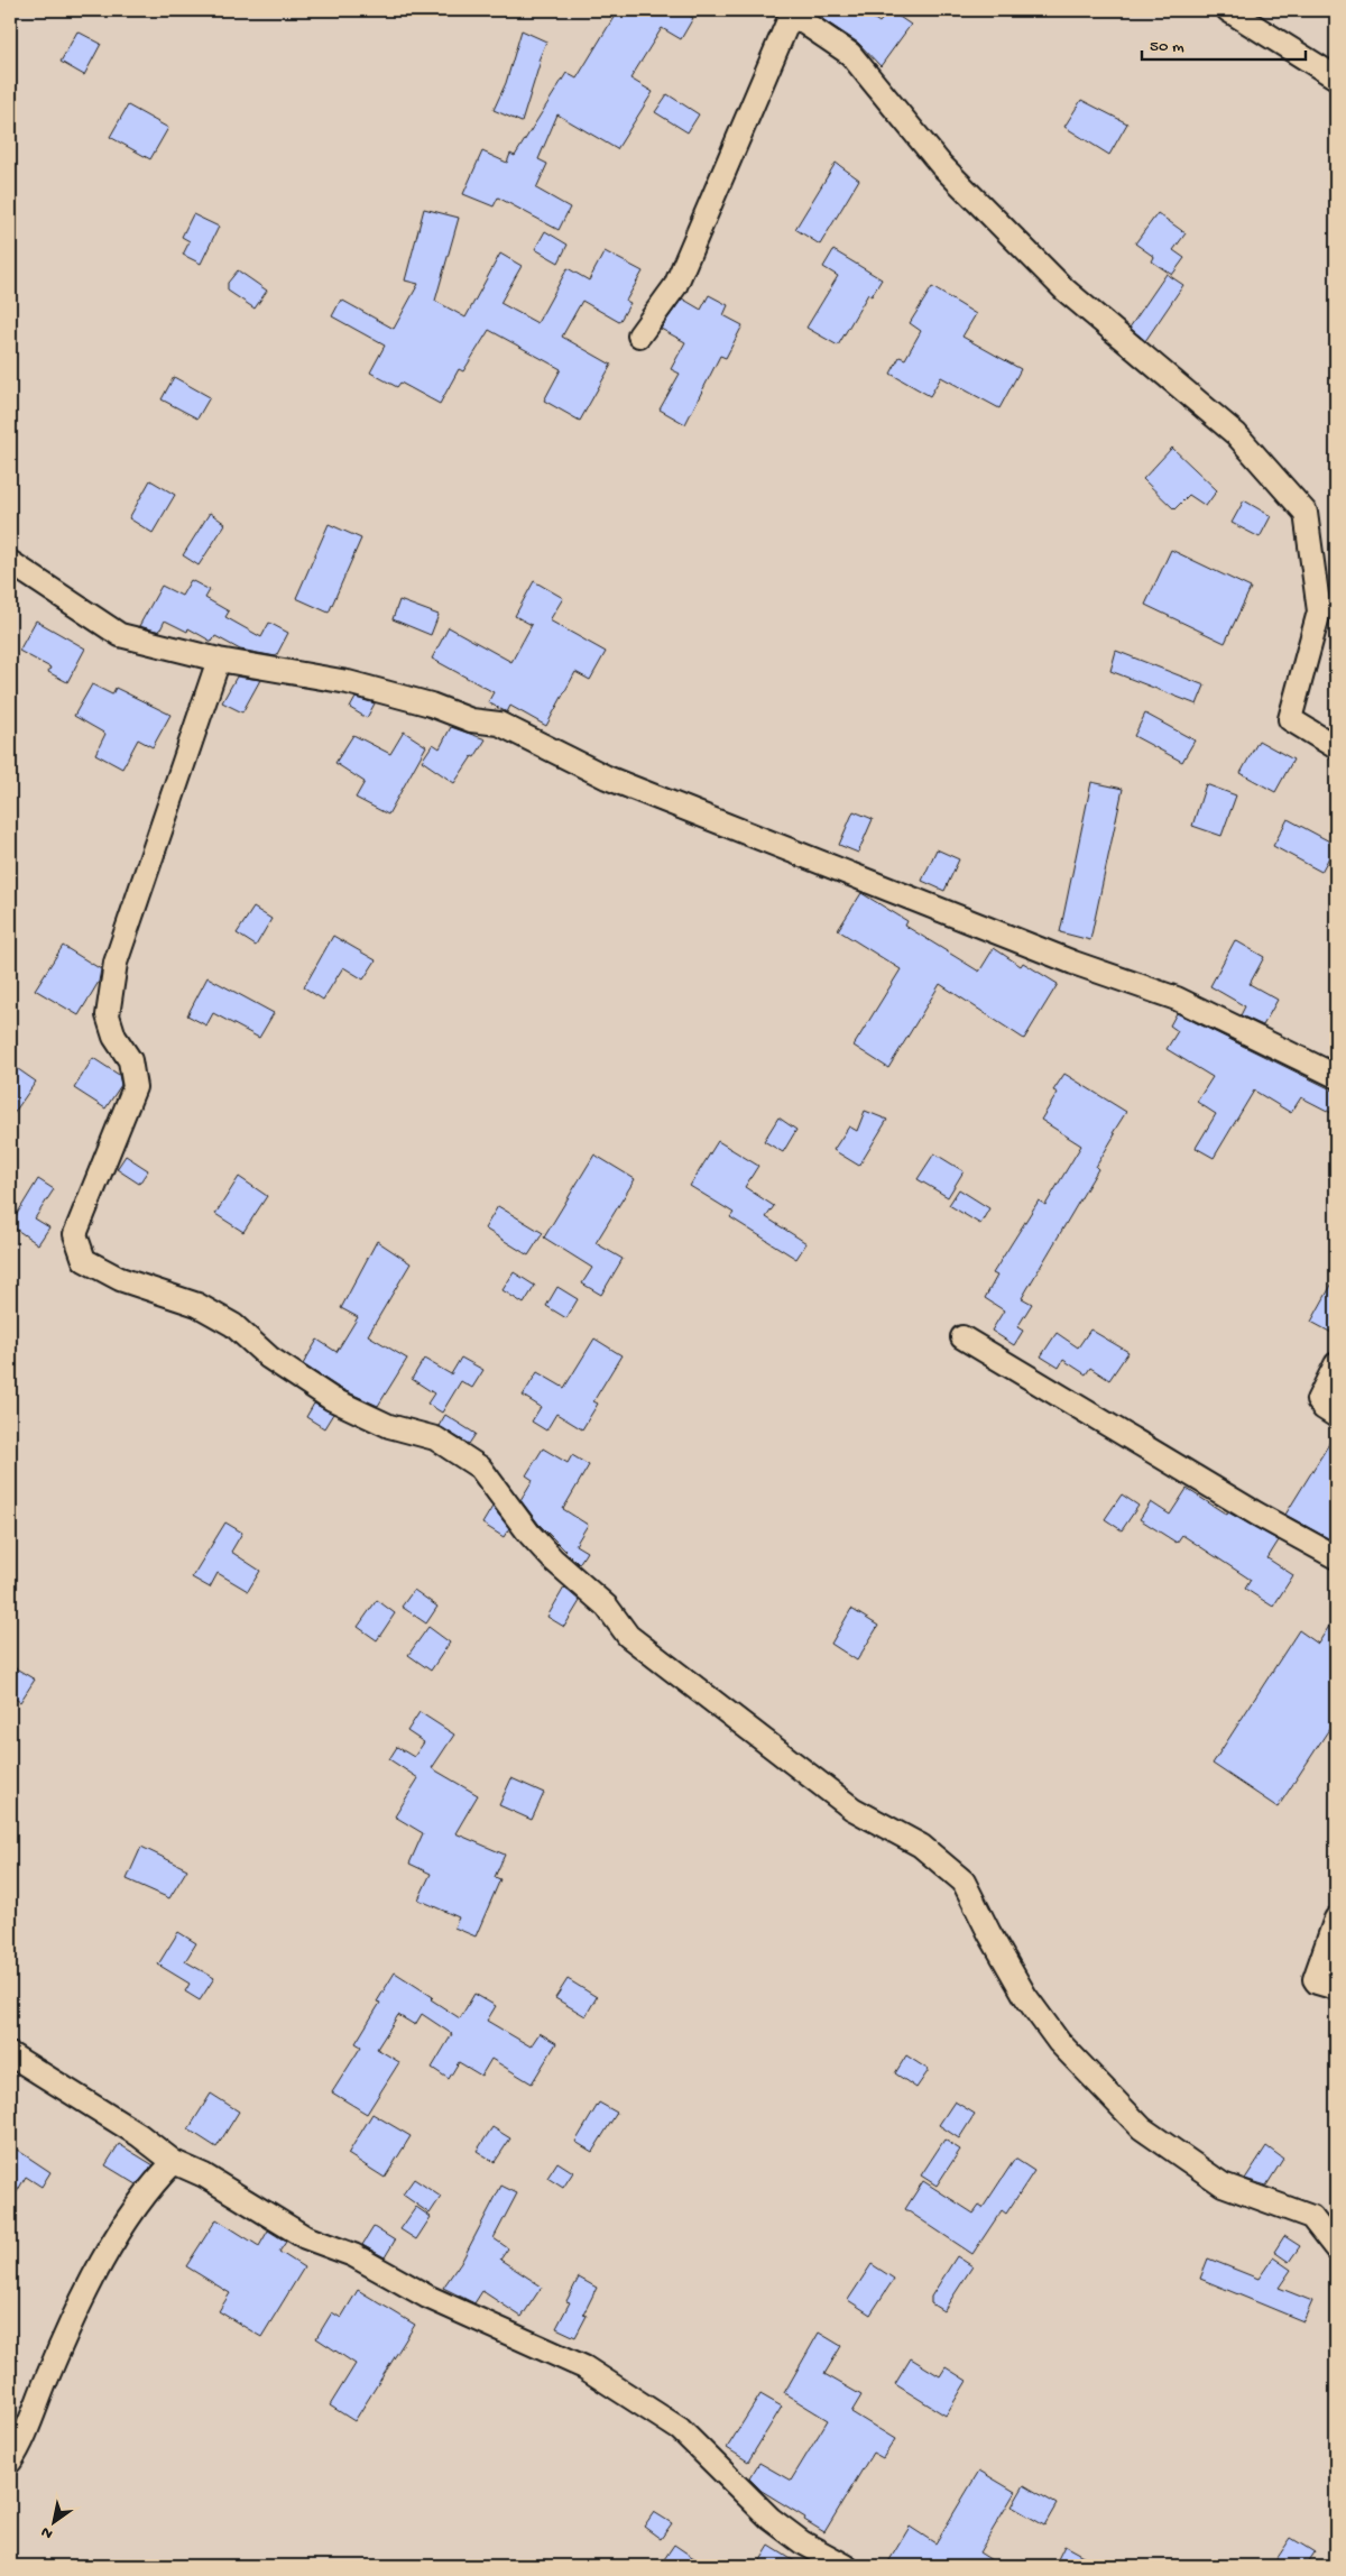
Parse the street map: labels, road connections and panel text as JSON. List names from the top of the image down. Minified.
{"scale_bar":"50 m","north":"bottom left"}
